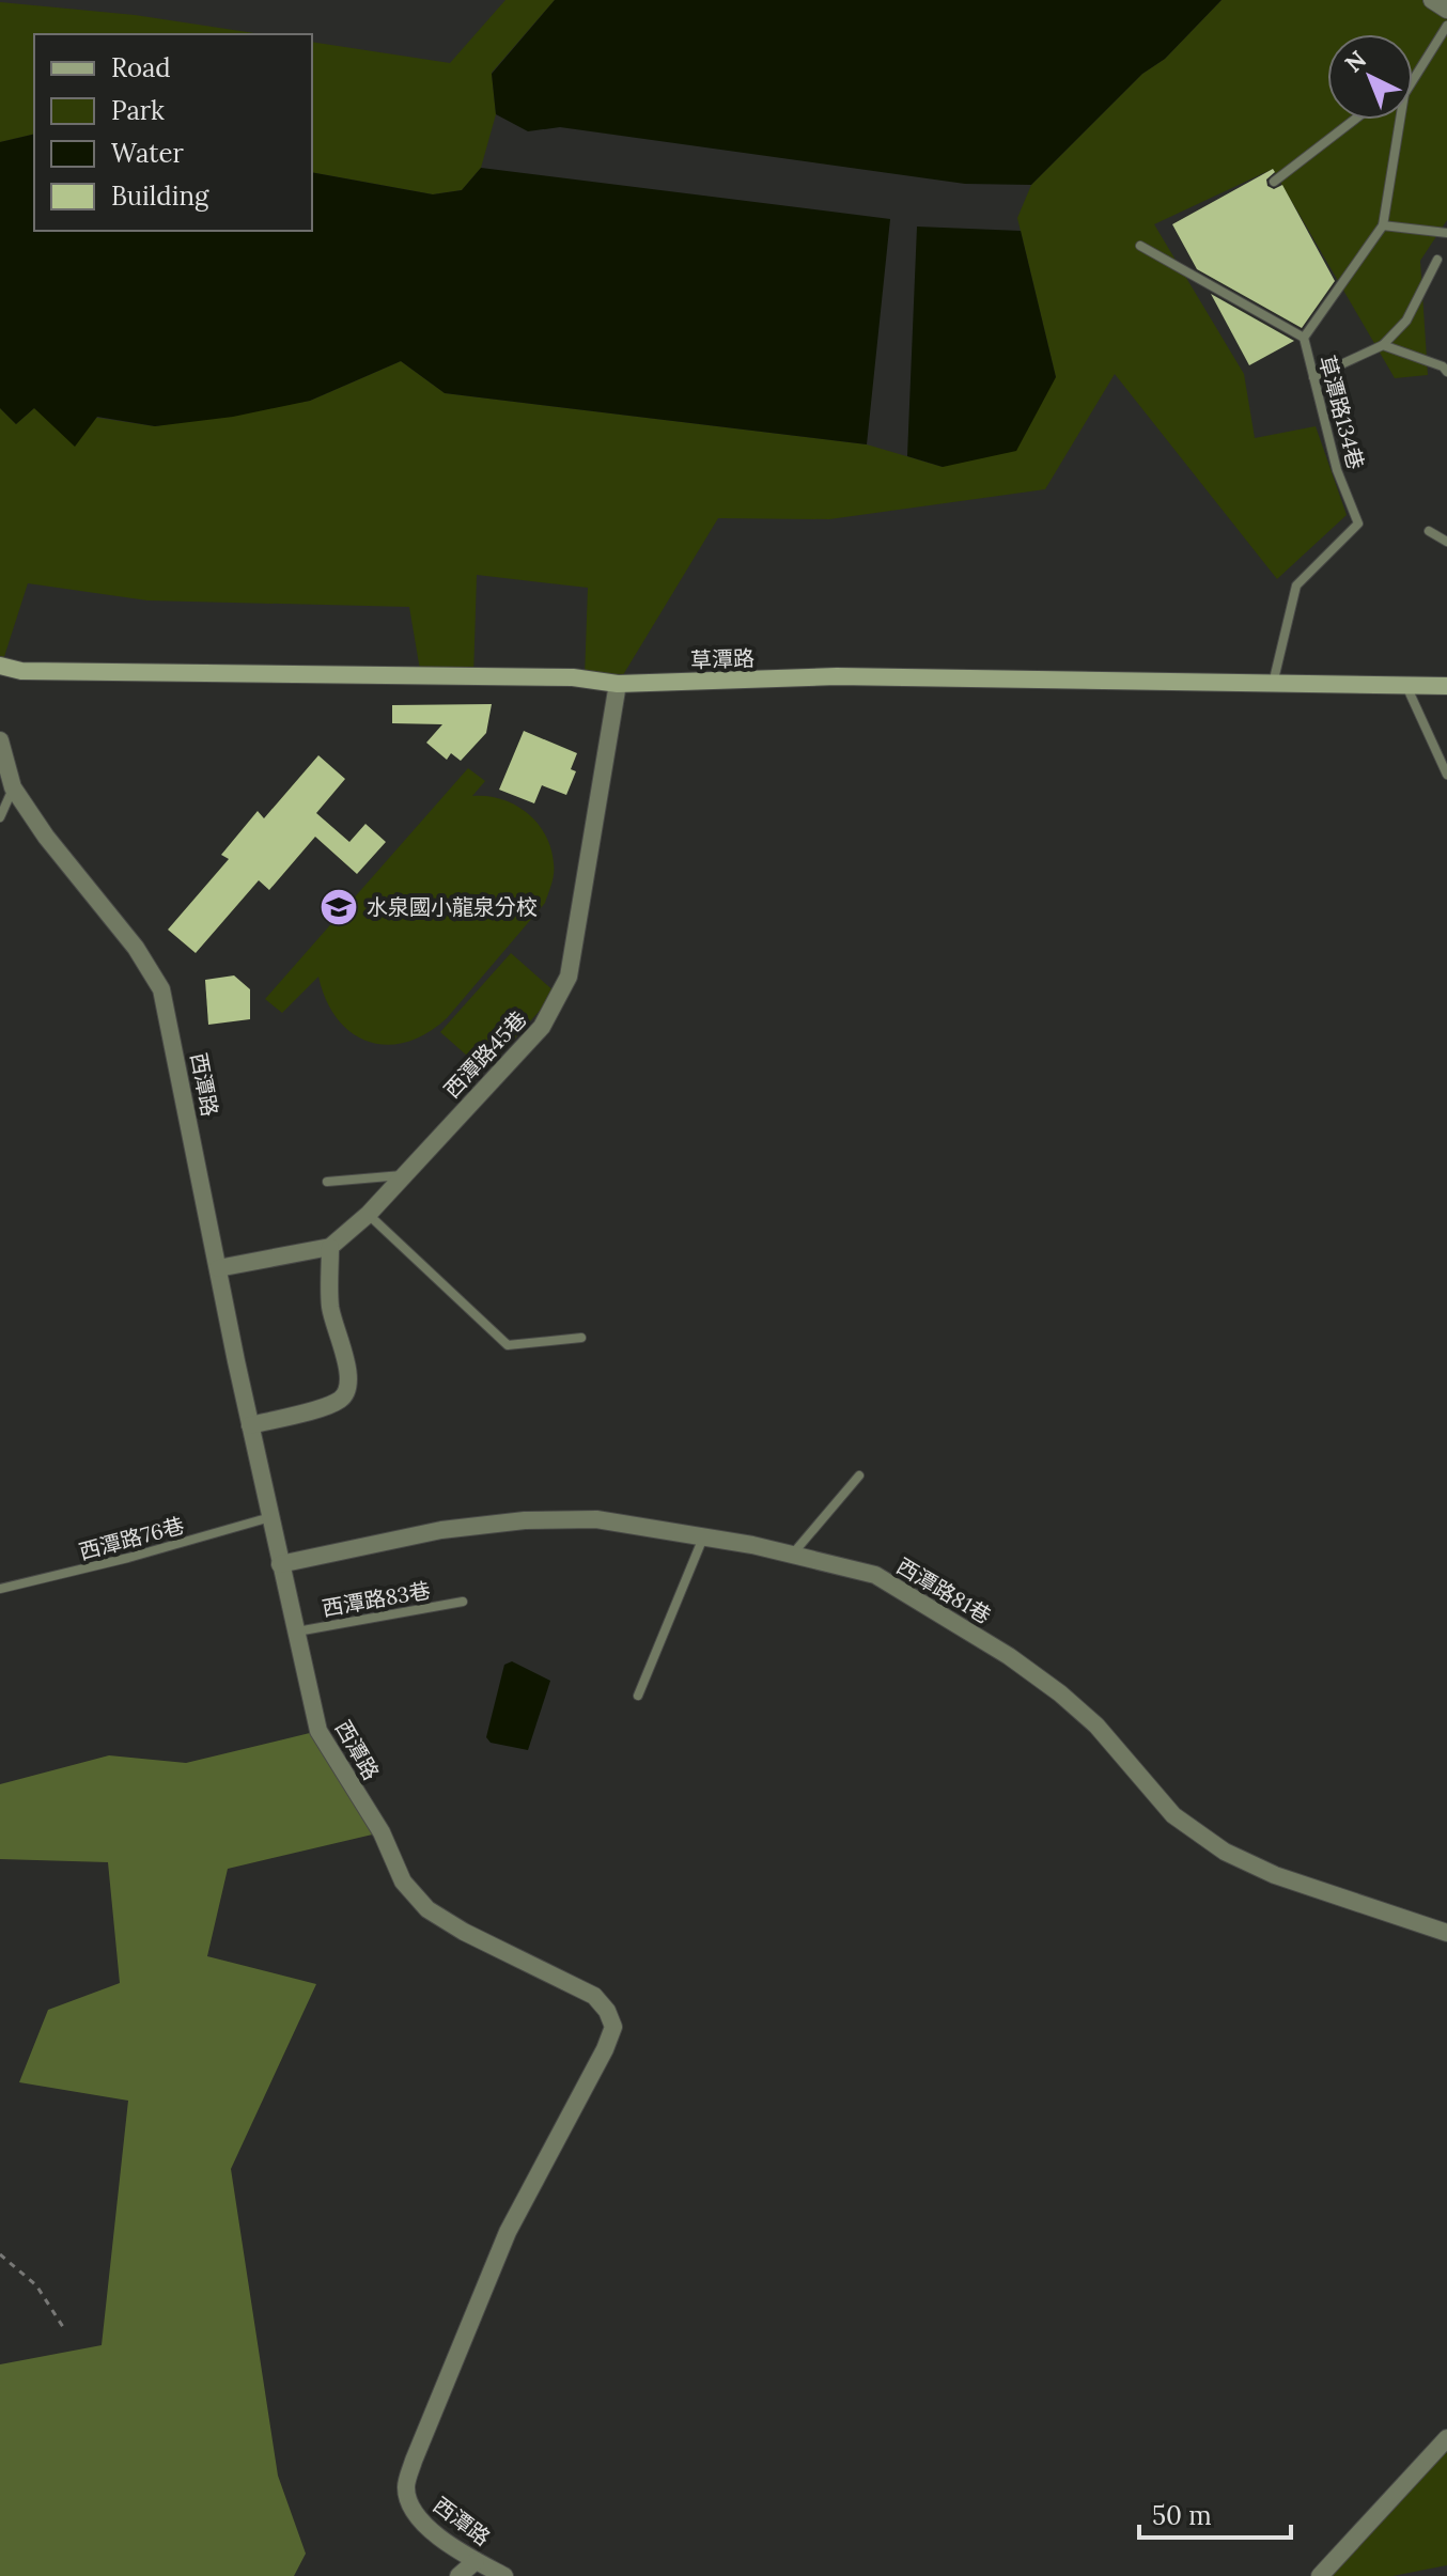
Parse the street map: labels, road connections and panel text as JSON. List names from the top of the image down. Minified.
{"streets":{"street":["草潭路","西潭路45巷","西潭路","西潭路81巷"],"lane":["草潭路134巷","西潭路76巷","西潭路83巷"]},"crossings":[["草潭路134巷","草潭路"],["草潭路","西潭路45巷"],["西潭路45巷","西潭路"],["西潭路","西潭路76巷"],["西潭路","西潭路81巷"],["西潭路","西潭路83巷"]],"places":{"school or university":["水泉國小龍泉分校"]},"legend":["Road","Park","Water","Building"],"scale_bar":"50 m","north":"top left"}
